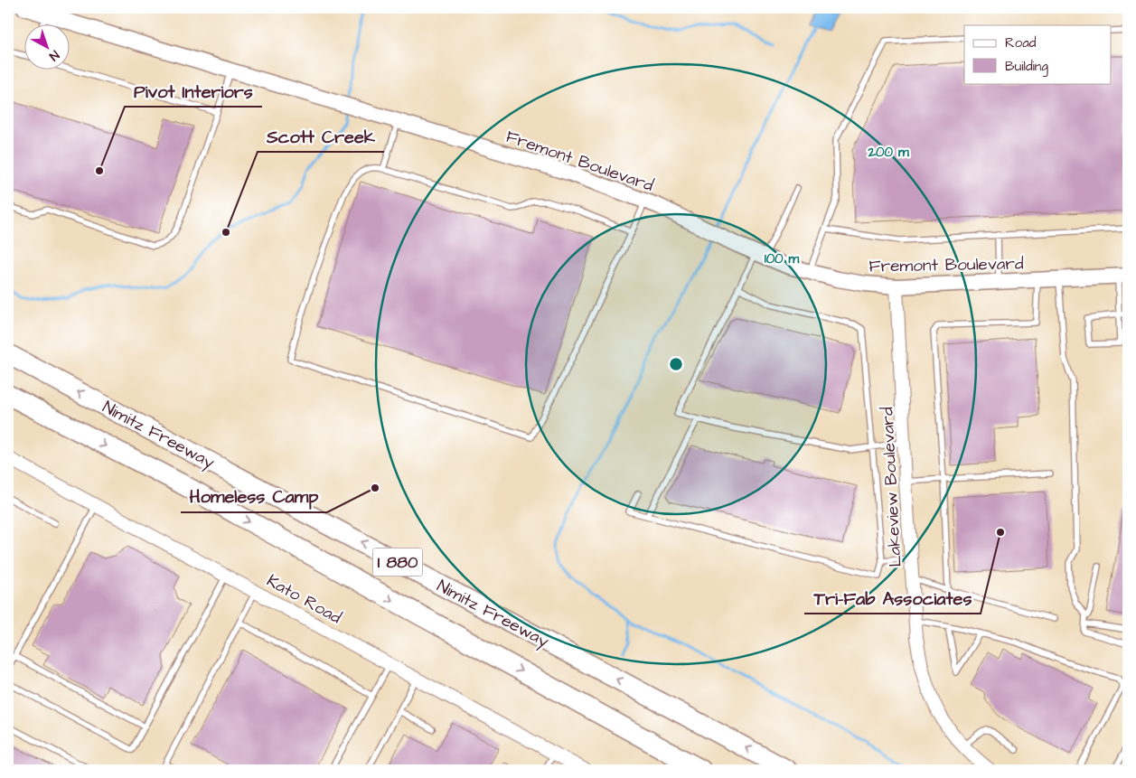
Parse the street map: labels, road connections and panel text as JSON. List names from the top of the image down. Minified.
{"streets":{"highway":["Nimitz Freeway","I 880"],"main road":["Fremont Boulevard"],"street":["Lakeview Boulevard","Kato Road"]},"crossings":[["Fremont Boulevard","Lakeview Boulevard"]],"places":["Pivot Interiors","Scott Creek","Homeless Camp","Tri-Fab Associates"],"legend":["Road","Building"],"north":"bottom right","rings":["200 m","100 m"]}
